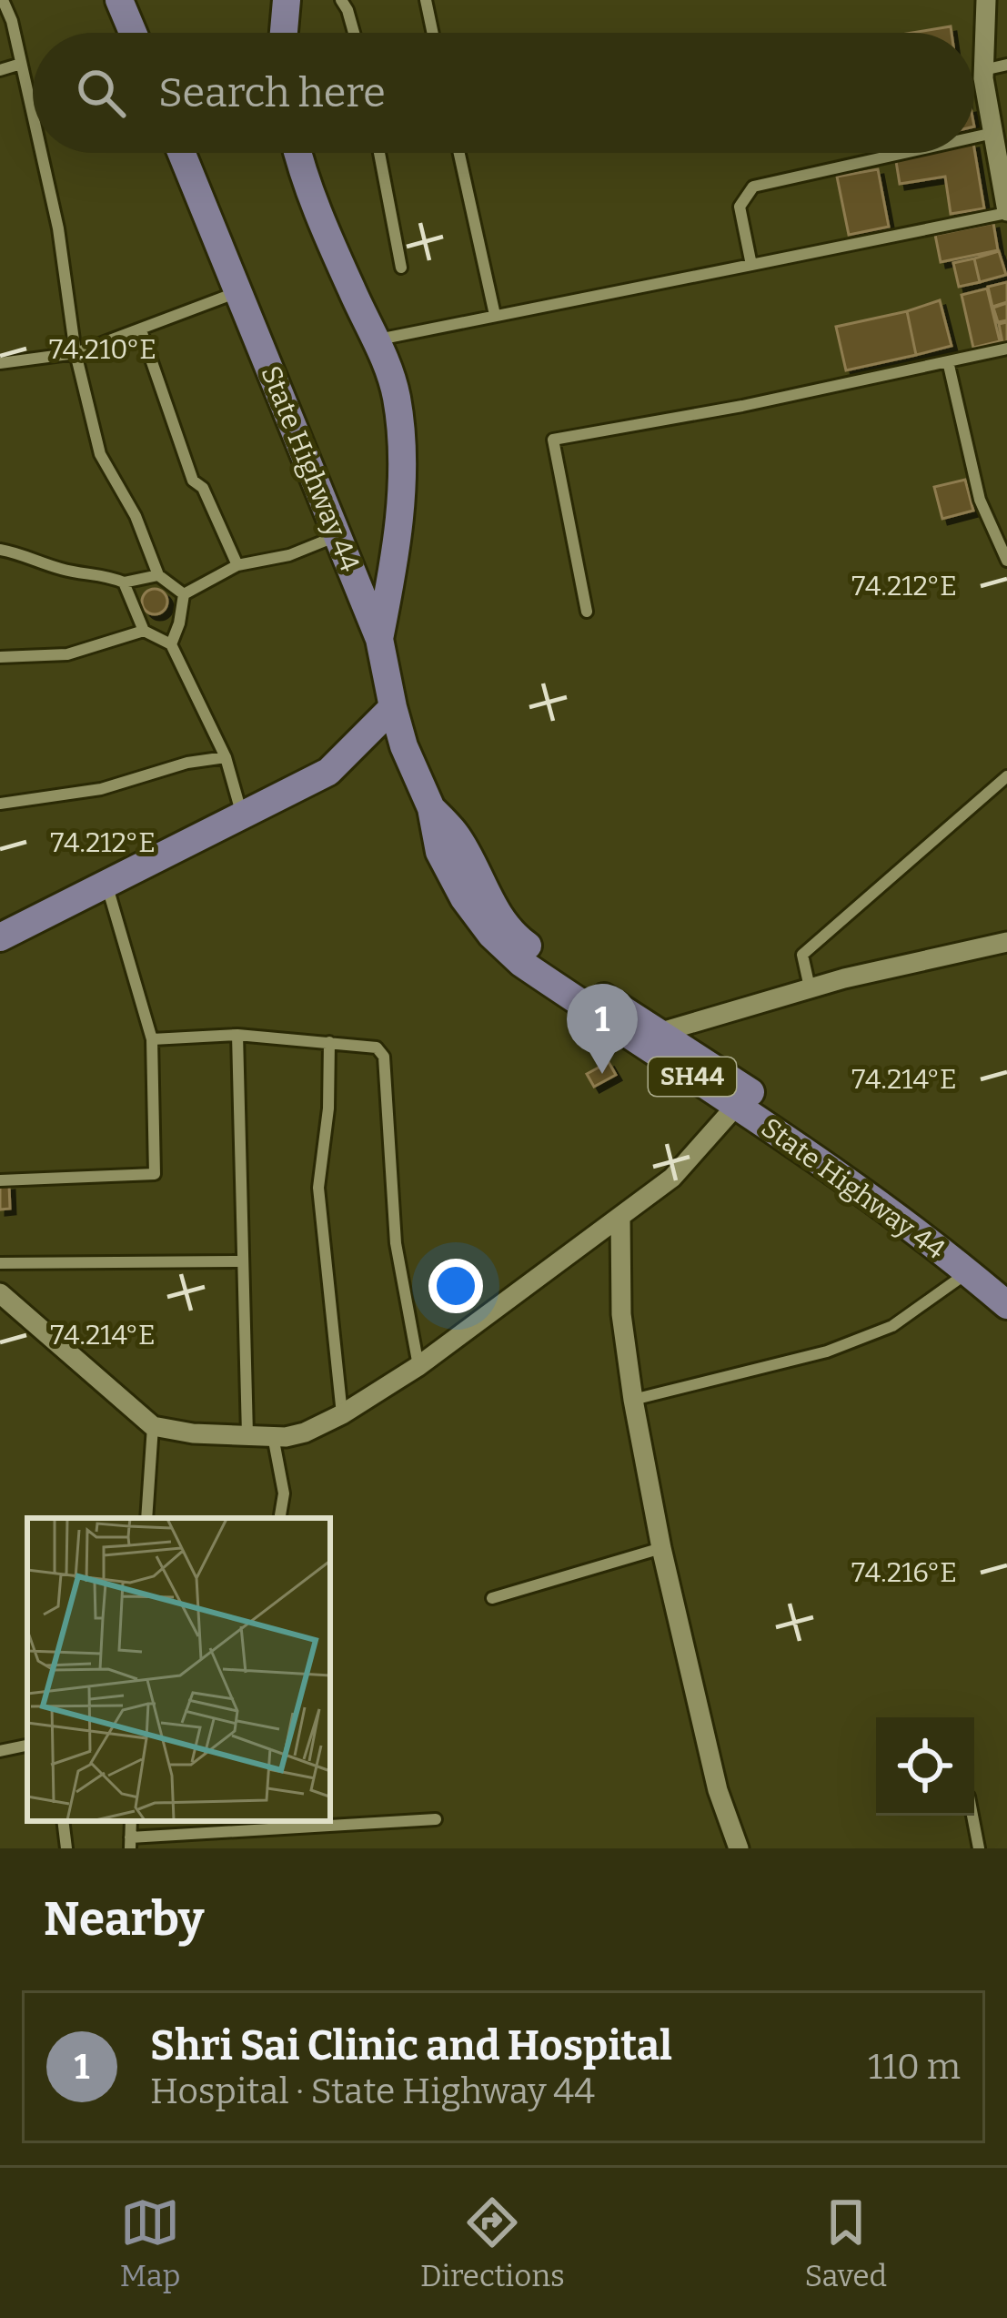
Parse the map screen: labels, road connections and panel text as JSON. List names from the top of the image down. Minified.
{"streets":{"main road":["State Highway 44","SH44"]},"page":{"search":"Search here","pins":"1","heading":"Nearby","list":[{"mark":"1","name":"Shri Sai Clinic and Hospital","note":"Hospital · State Highway 44","value":"110 m"}],"nav":["Map","Directions","Saved"]},"coordinates":["74.210°E","74.212°E","74.214°E","74.216°E"]}
